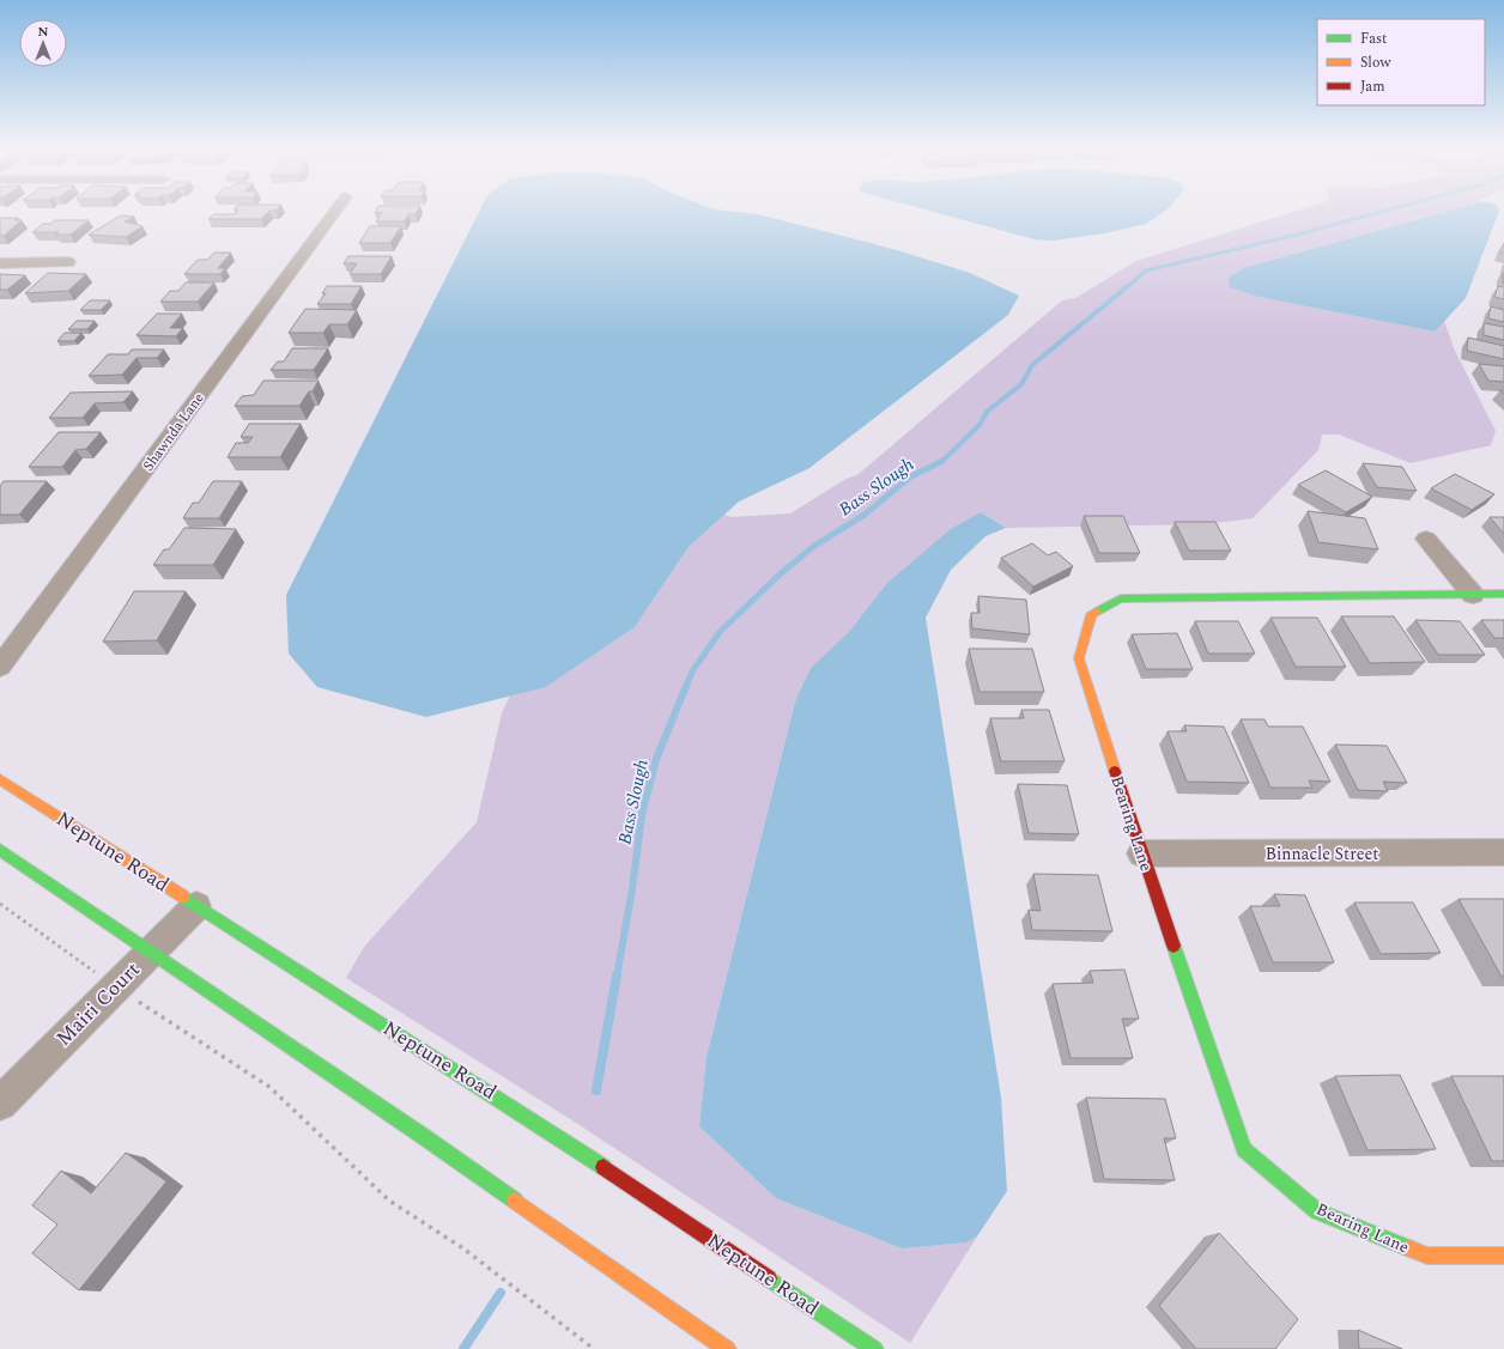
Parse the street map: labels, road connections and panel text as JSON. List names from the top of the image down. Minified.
{"streets":{"main road":["Bearing Lane","Neptune Road"],"street":["Shawnda Lane","Binnacle Street","Mairi Court"]},"crossings":[["Bearing Lane","Binnacle Street"],["Neptune Road","Mairi Court"]],"water":["Bass Slough"],"legend":["Fast","Slow","Jam"],"north":"top"}
